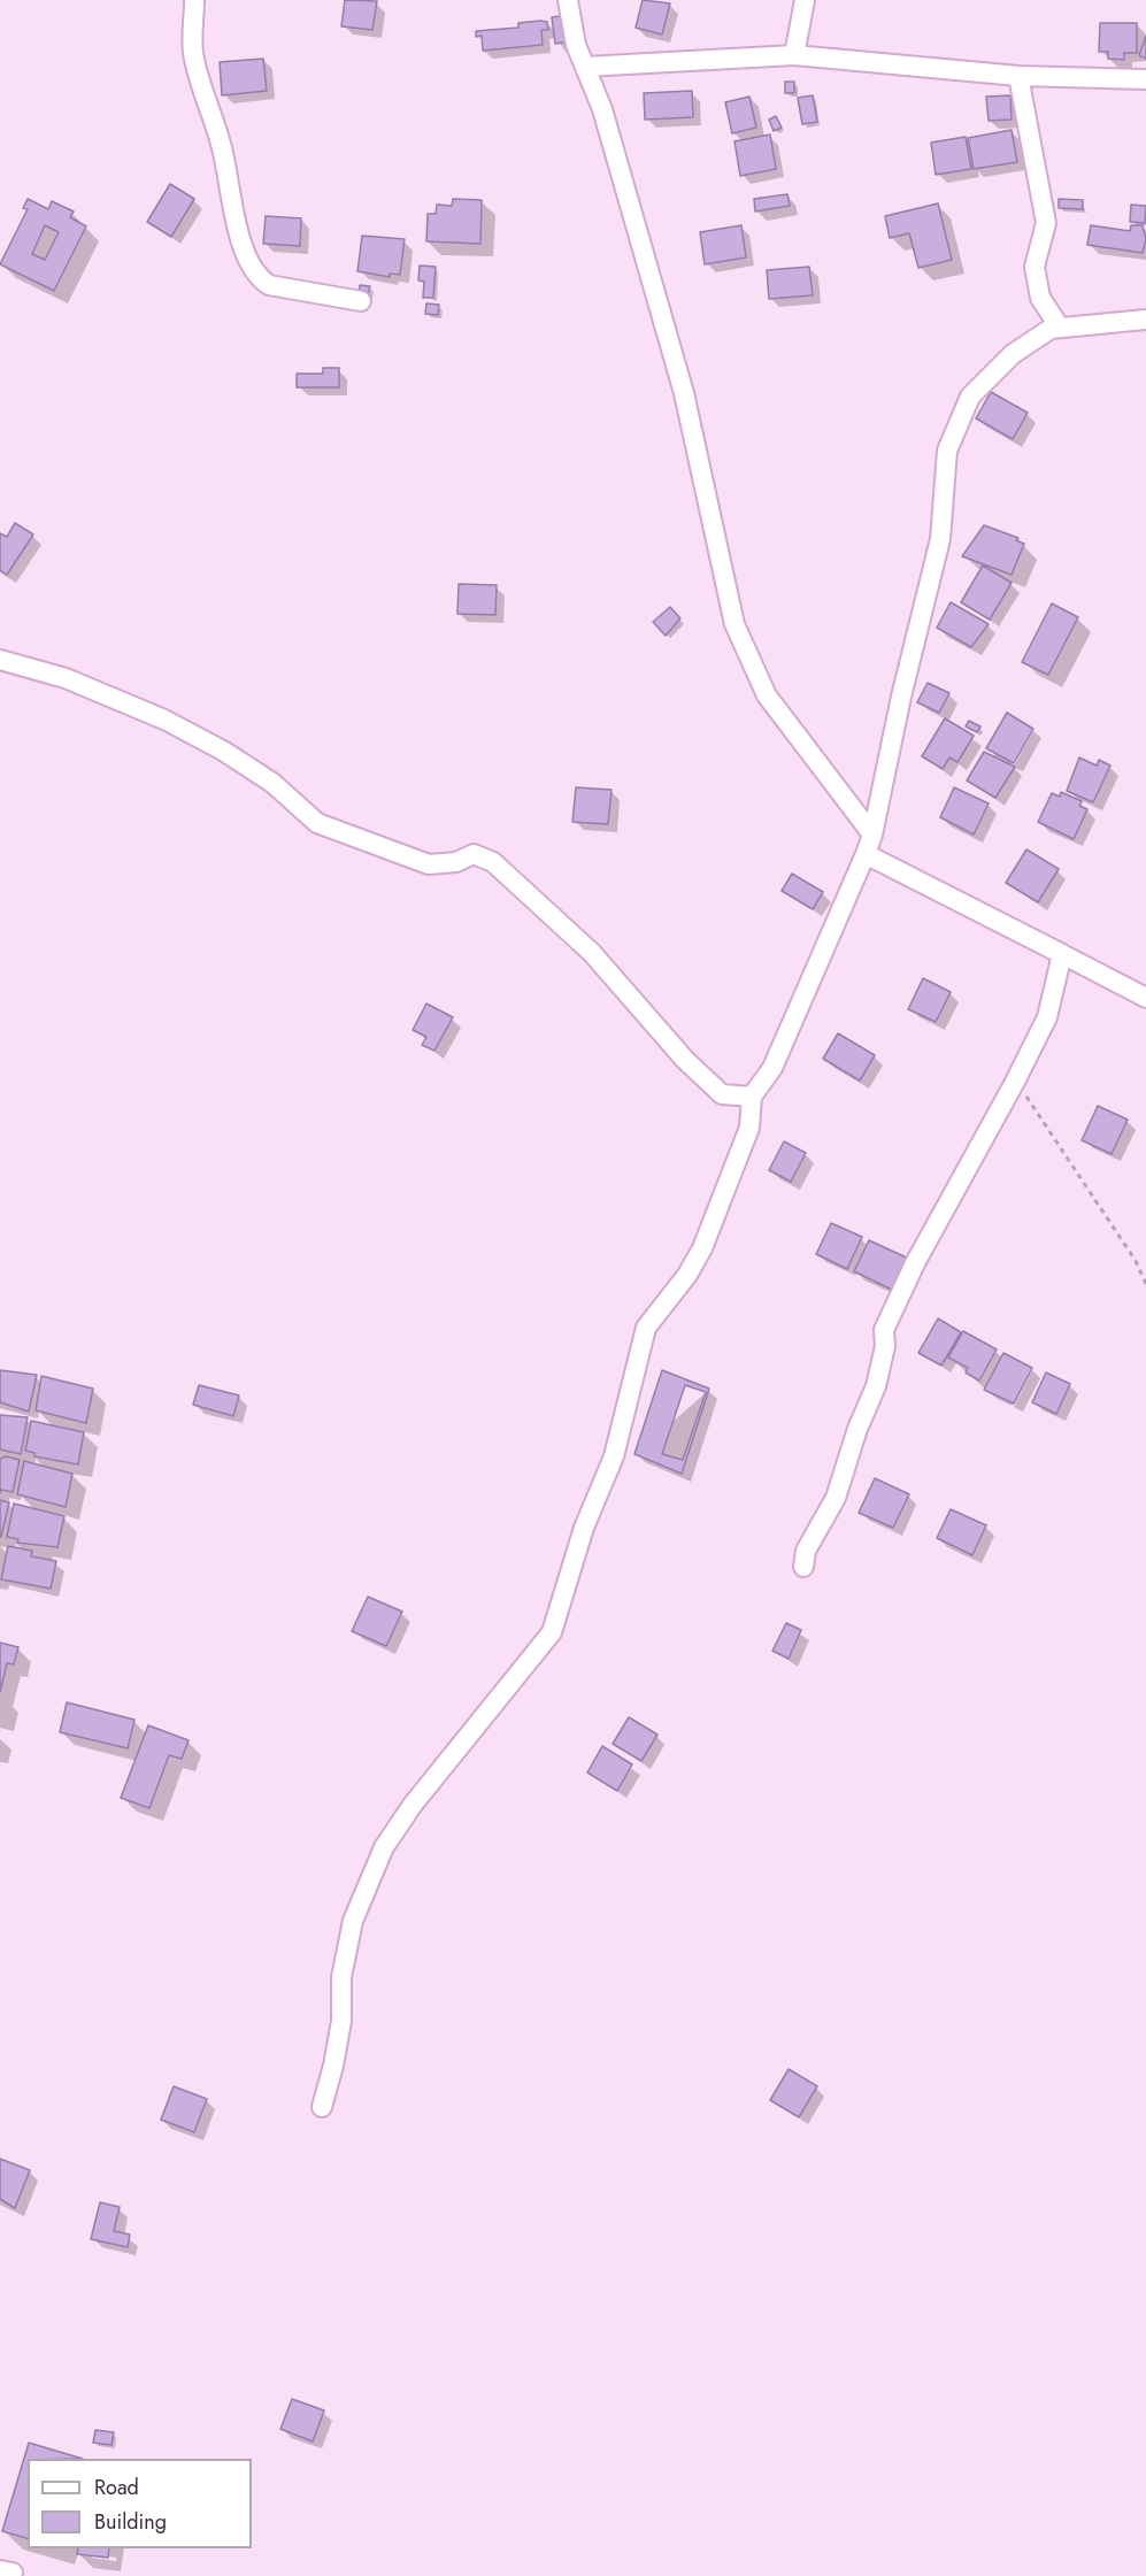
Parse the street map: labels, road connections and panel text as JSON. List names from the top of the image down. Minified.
{"legend":["Road","Building"]}
